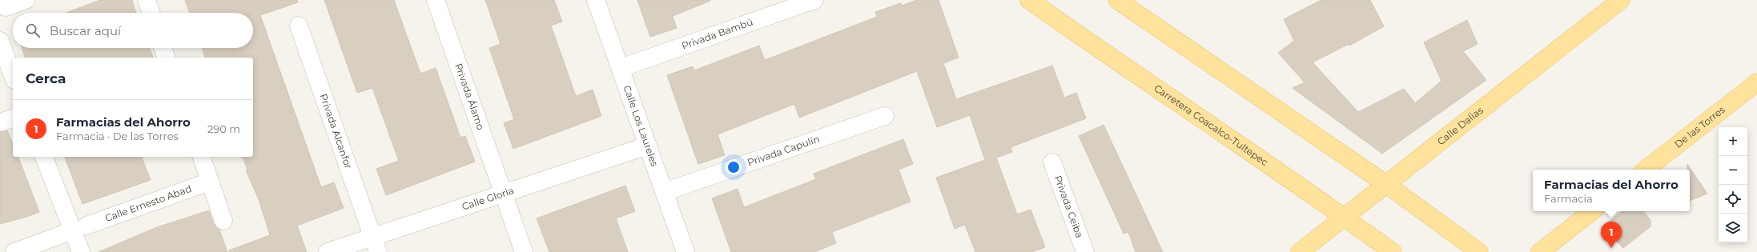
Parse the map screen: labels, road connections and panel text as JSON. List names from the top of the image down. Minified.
{"streets":{"main road":["Carretera Coacalco-Tultepec","Calle Dalias","De las Torres"],"street":["Privada Bambú","Privada Álamo","Calle Los Laureles","Privada Alcanfor","Privada Capulín","Calle Gloria","Calle Ernesto Abad","Privada Ceiba"]},"crossings":[["Privada Bambú","Calle Los Laureles"],["Privada Álamo","Calle Gloria"],["Calle Los Laureles","Privada Capulín"],["Calle Los Laureles","Calle Gloria"],["Carretera Coacalco-Tultepec","Calle Dalias"],["Privada Alcanfor","Calle Gloria"]],"page":{"search":"Buscar aquí","heading":"Cerca","list":[{"mark":"1","name":"Farmacias del Ahorro","note":"Farmacia · De las Torres","value":"290 m"}],"map_buttons":["+","−"],"popup":["Farmacias del Ahorro","Farmacia"],"pins":"1"}}
